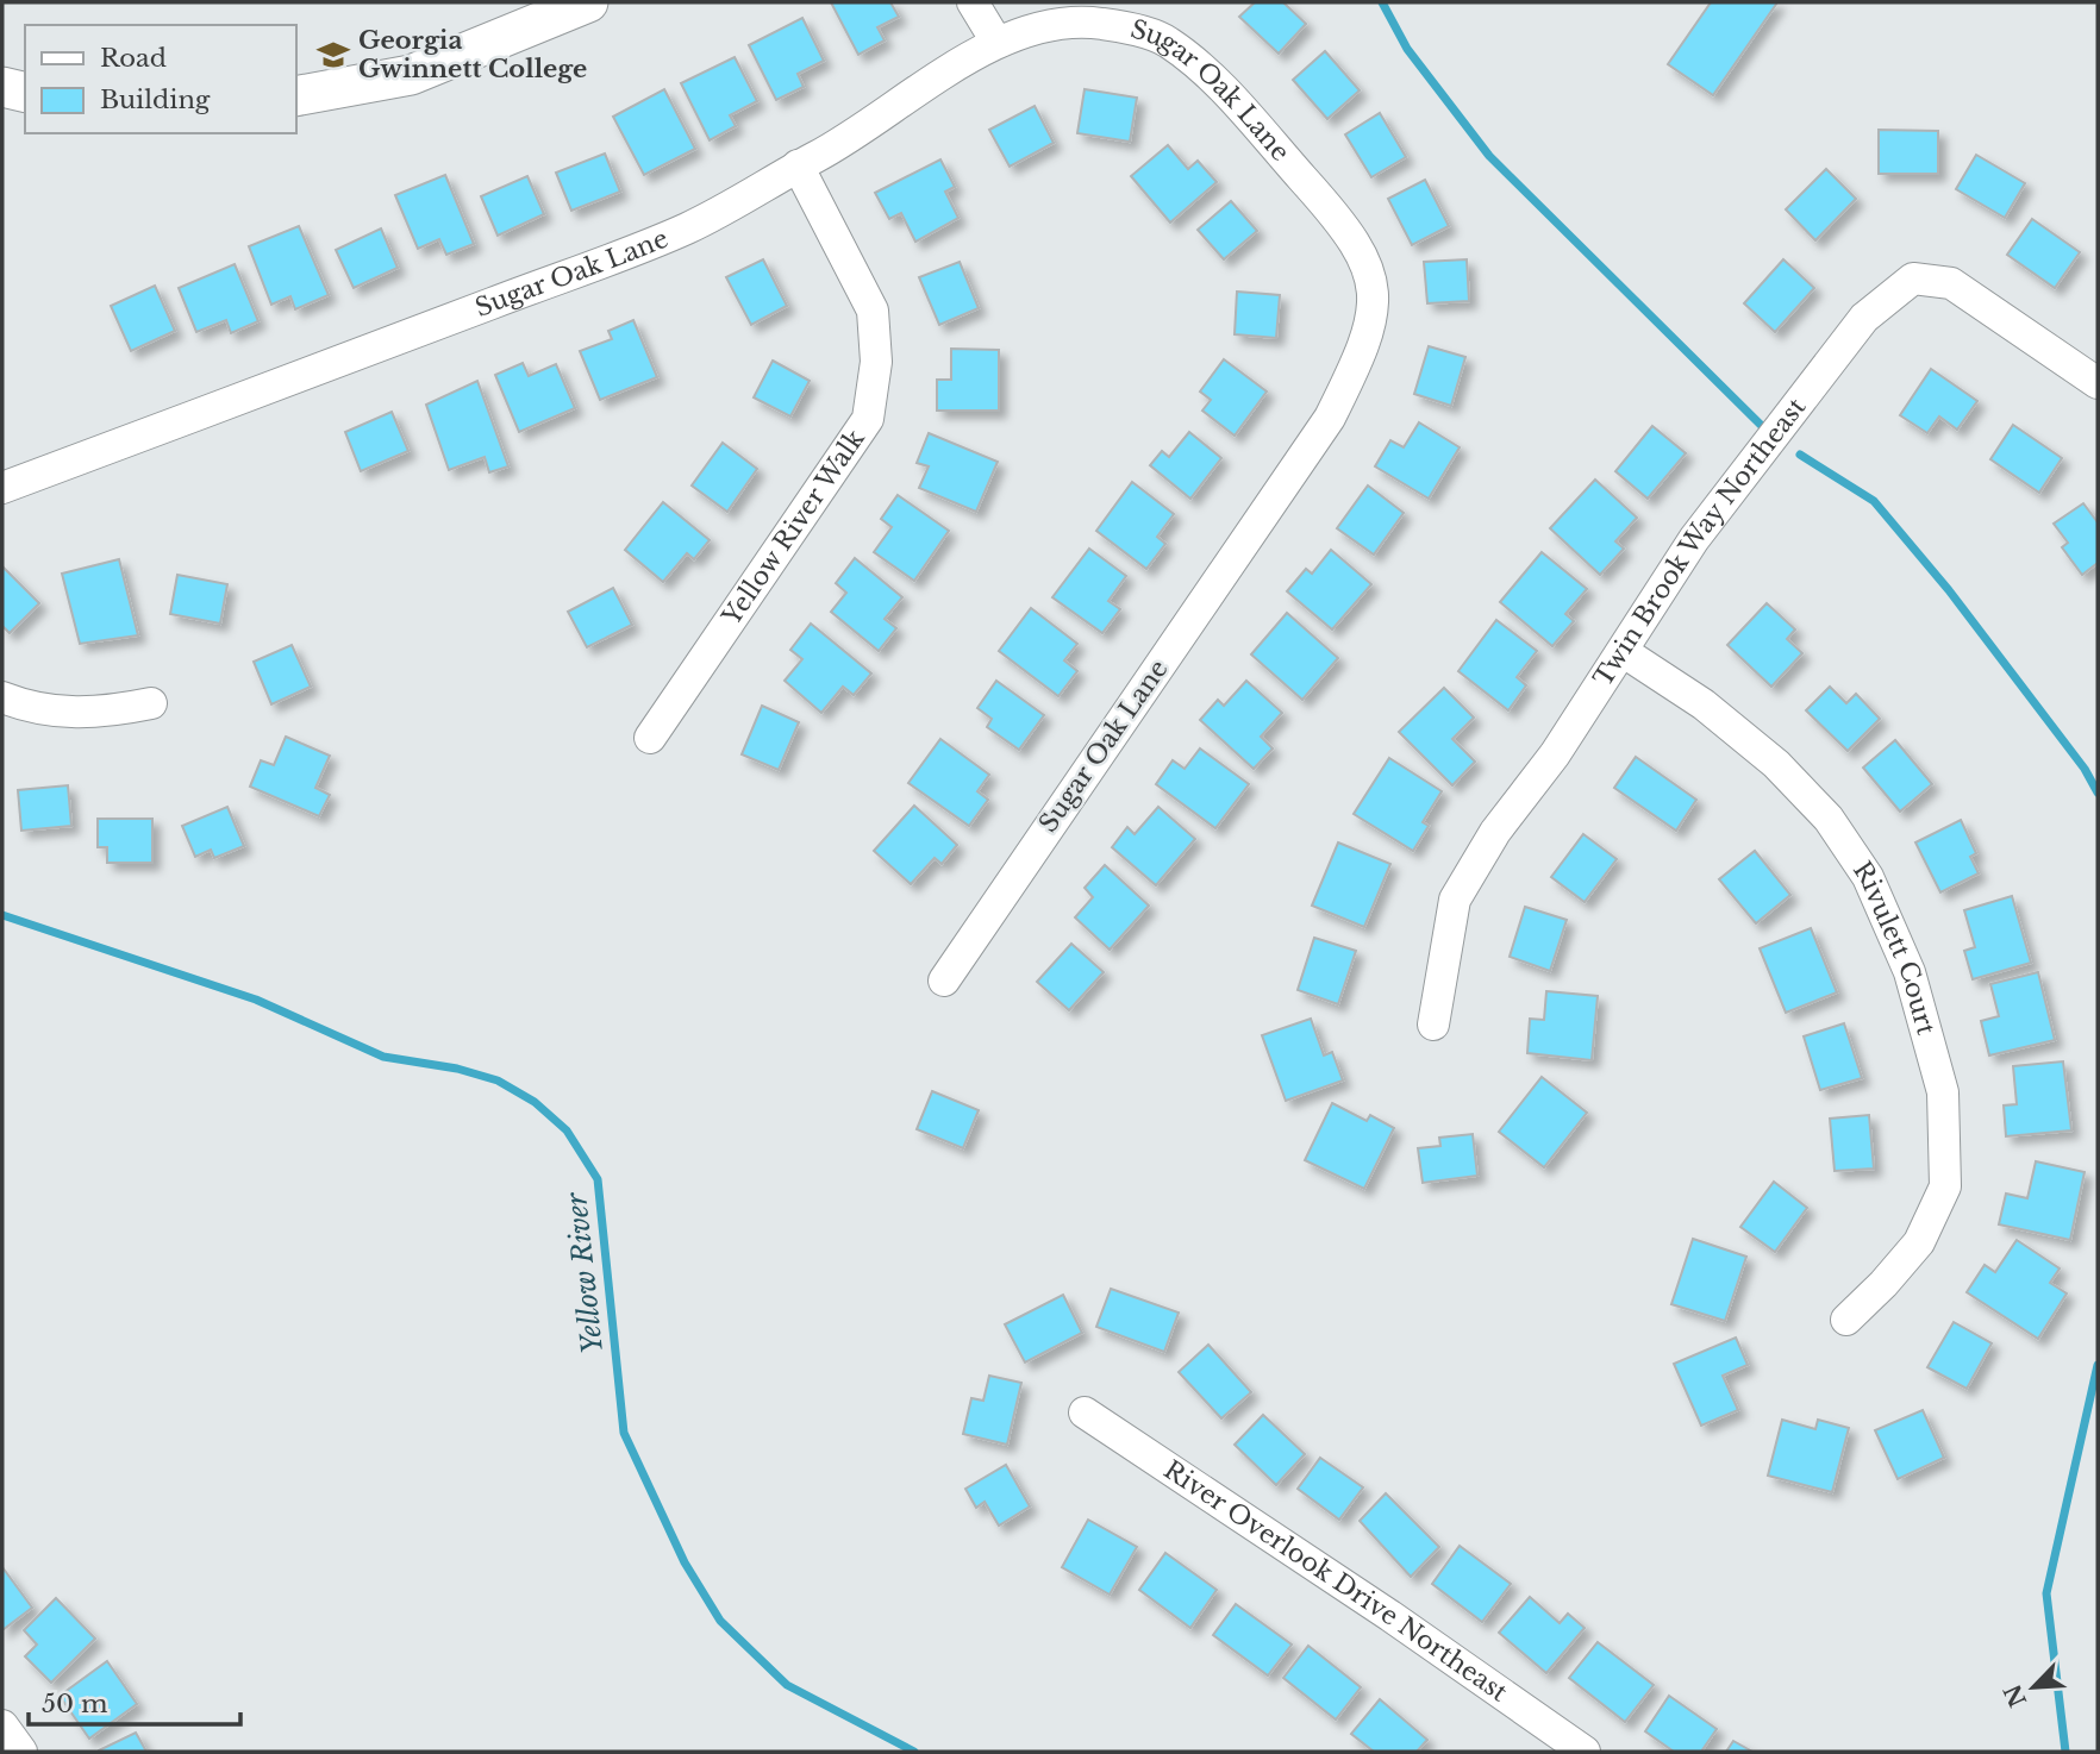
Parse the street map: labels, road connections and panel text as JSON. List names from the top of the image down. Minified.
{"streets":{"street":["Sugar Oak Lane","Yellow River Walk","Twin Brook Way Northeast","Rivulett Court","River Overlook Drive Northeast"]},"crossings":[["Sugar Oak Lane","Yellow River Walk"],["Twin Brook Way Northeast","Rivulett Court"]],"water":["Yellow River"],"places":{"school or university":["Georgia Gwinnett College"]},"legend":["Road","Building"],"scale_bar":"50 m","north":"bottom left"}
